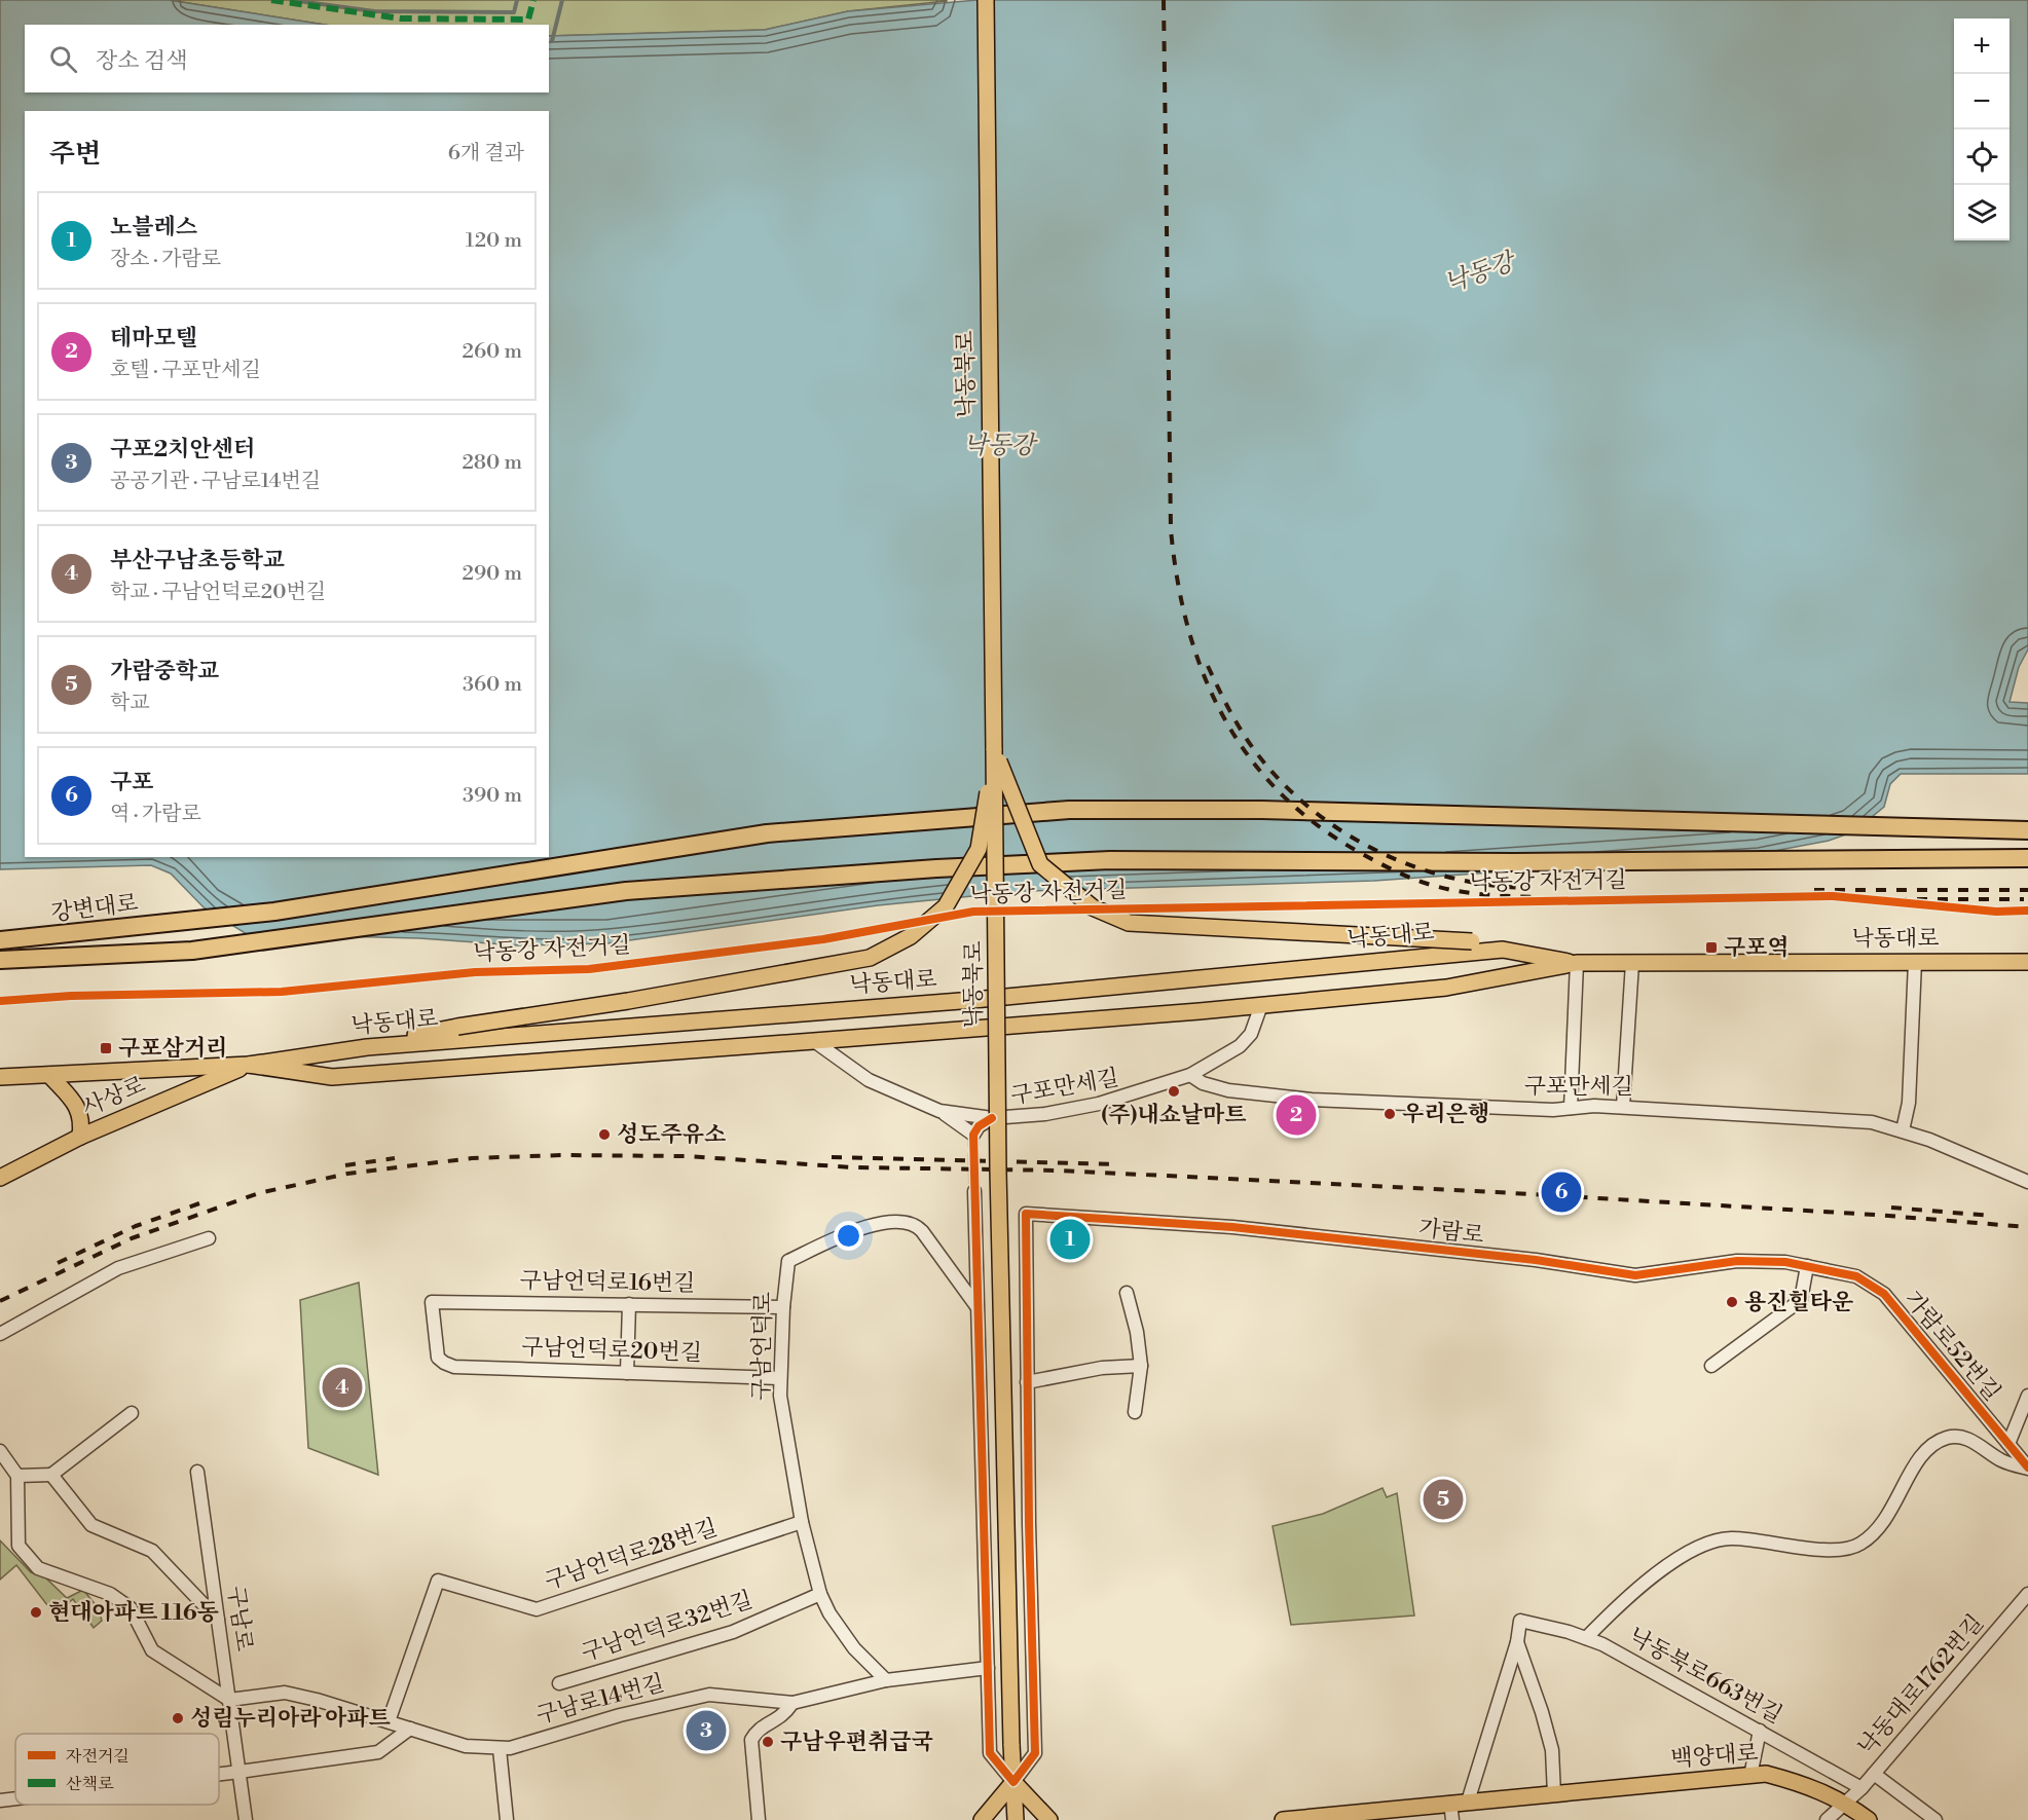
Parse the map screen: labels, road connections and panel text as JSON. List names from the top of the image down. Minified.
{"streets":{"highway":["강변대로"],"main road":["낙동북로","낙동대로","사상로","백양대로"],"street":["구포만세길","가람로","구남언덕로16번길","구남언덕로","가람로52번길","구남언덕로20번길","구남언덕로28번길","구남로","구남언덕로32번길","낙동북로663번길","낙동대로1762번길","구남로14번길"],"cycle path":["낙동강 자전거길"]},"crossings":[["낙동대로","구포만세길"],["낙동대로","사상로"],["가람로","가람로52번길"],["구남언덕로16번길","구남언덕로"],["구남언덕로16번길","구남언덕로20번길"],["구남언덕로","구남언덕로20번길"],["구남언덕로","구남언덕로28번길"],["구남언덕로","구남언덕로32번길"],["구남언덕로","구남로14번길"],["구남언덕로28번길","구남로14번길"],["구남로","구남로14번길"],["낙동북로663번길","낙동대로1762번길"],["낙동대로1762번길","백양대로"]],"water":["낙동강"],"places":{"transit":["구포역","구포삼거리"],"other":["(주)내쇼날마트","우리은행","성도주유소","용진힐타운","현대아파트 116동","성림누리아라 아파트","구남우편취급국"]},"legend":["자전거길","산책로"],"page":{"map_buttons":["+","−"],"search":"장소 검색","heading":["주변","6개 결과"],"list":[{"mark":"1","name":"노블레스","note":"장소 · 가람로","value":"120 m"},{"mark":"2","name":"테마모텔","note":"호텔 · 구포만세길","value":"260 m"},{"mark":"3","name":"구포2치안센터","note":"공공기관 · 구남로14번길","value":"280 m"},{"mark":"4","name":"부산구남초등학교","note":"학교 · 구남언덕로20번길","value":"290 m"},{"mark":"5","name":"가람중학교","note":"학교","value":"360 m"},{"mark":"6","name":"구포","note":"역 · 가람로","value":"390 m"}],"pins":["2","6","1","4","5","3"]}}
